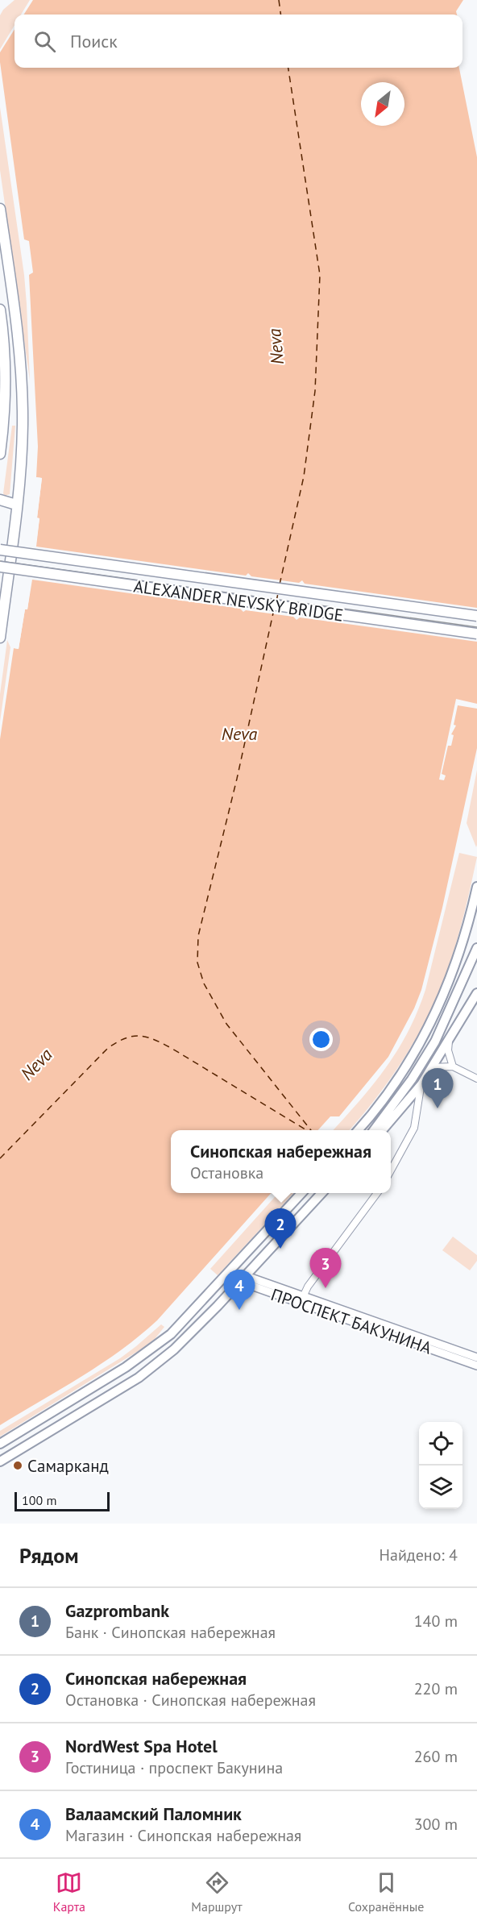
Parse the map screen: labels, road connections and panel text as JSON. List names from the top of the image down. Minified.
{"streets":{"main road":["ALEXANDER NEVSKY BRIDGE"],"street":["ПРОСПЕКТ БАКУНИНА"]},"water":["Neva"],"places":["Самарканд"],"scale_bar":"100 m","north":"bottom left","page":{"search":"Поиск","pins":["1","2","3","4"],"popup":["Синопская набережная","Остановка"],"scale":"100 m","heading":["Рядом","Найдено: 4"],"list":[{"mark":"1","name":"Gazprombank","note":"Банк · Синопская набережная","value":"140 m"},{"mark":"2","name":"Синопская набережная","note":"Остановка · Синопская набережная","value":"220 m"},{"mark":"3","name":"NordWest Spa Hotel","note":"Гостиница · проспект Бакунина","value":"260 m"},{"mark":"4","name":"Валаамский Паломник","note":"Магазин · Синопская набережная","value":"300 m"}],"nav":["Карта","Маршрут","Сохранённые"]}}
